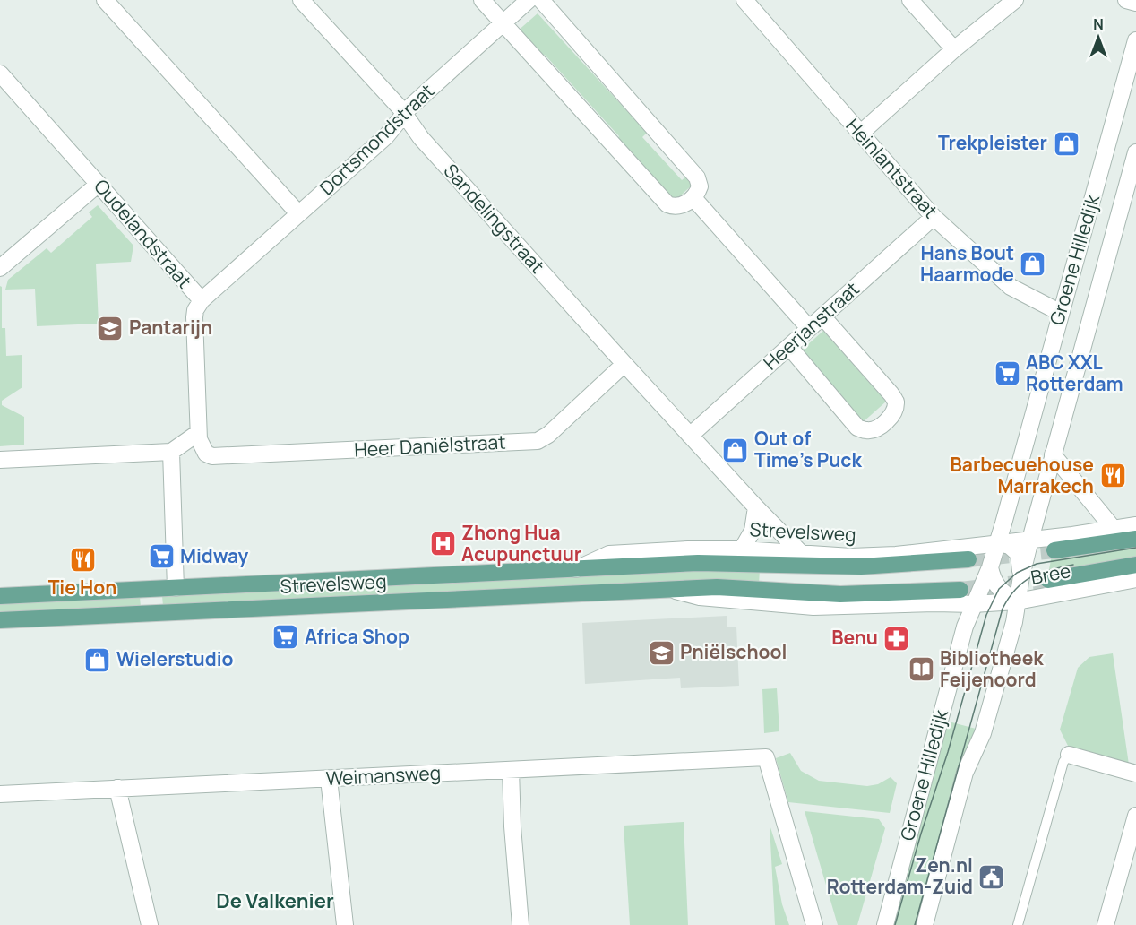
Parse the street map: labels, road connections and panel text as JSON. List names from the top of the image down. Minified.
{"streets":{"main road":["Strevelsweg","Bree"],"street":["Dortsmondstraat","Heinlantstraat","Sandelingstraat","Oudelandstraat","Groene Hilledijk","Heerjanstraat","Heer Daniëlstraat","Weimansweg"]},"crossings":[["Dortsmondstraat","Sandelingstraat"],["Dortsmondstraat","Oudelandstraat"],["Heinlantstraat","Groene Hilledijk"],["Heinlantstraat","Heerjanstraat"],["Sandelingstraat","Heerjanstraat"],["Sandelingstraat","Heer Daniëlstraat"],["Sandelingstraat","Strevelsweg"],["Oudelandstraat","Heer Daniëlstraat"],["Groene Hilledijk","Strevelsweg"],["Groene Hilledijk","Bree"],["Strevelsweg","Bree"]],"districts":["De Valkenier"],"places":{"shop":["Trekpleister","Hans Bout Haarmode","Out of Time's Puck","Wielerstudio"],"school or university":["Pantarijn","Pniëlschool"],"supermarket":["ABC XXL Rotterdam","Midway","Africa Shop"],"restaurant":["Barbecuehouse Marrakech","Tie Hon"],"hospital":["Zhong Hua Acupunctuur"],"pharmacy":["Benu"],"library":["Bibliotheek Feijenoord"],"public building":["Zen.nl Rotterdam-Zuid"]},"north":"top"}
